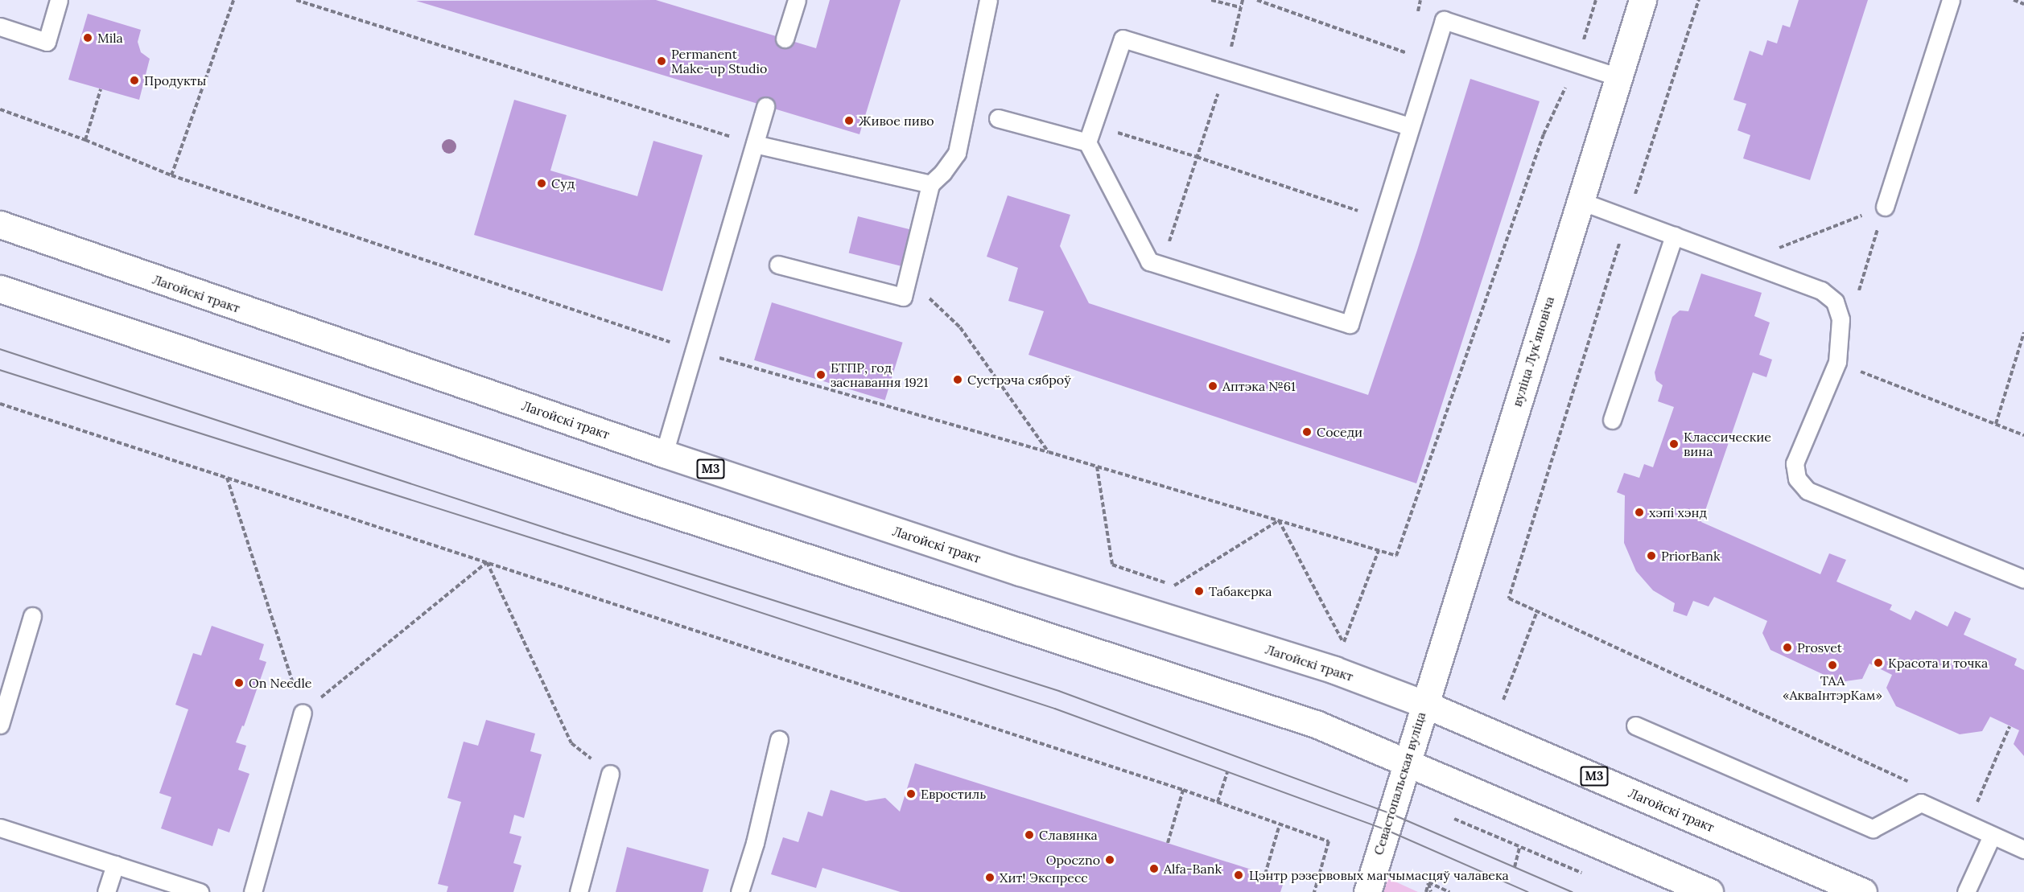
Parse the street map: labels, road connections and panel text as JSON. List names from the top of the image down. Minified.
{"streets":{"main road":["Лагойскі тракт","вуліца Лукʼяновіча","М3","Севастопальская вуліца"]},"crossings":[["Лагойскі тракт","вуліца Лукʼяновіча"],["Лагойскі тракт","Севастопальская вуліца"],["вуліца Лукʼяновіча","Севастопальская вуліца"]],"places":["Mila","Permanent Make-up Studio","Продукты","Живое пиво","Суд","БТПР, год заснавання 1921","Сустрэча сяброў","Аптэка №61","Соседи","Классические вина","хэпі хэнд","PriorBank","Табакерка","Prosvet","Красота и точка","ТАА «АкваІнтэрКам»","On Needle","Евростиль","Славянка","Opoczno","Alfa-Bank","Цэнтр рэзервовых магчымасцяў чалавека","Хит! Экспресс"]}
